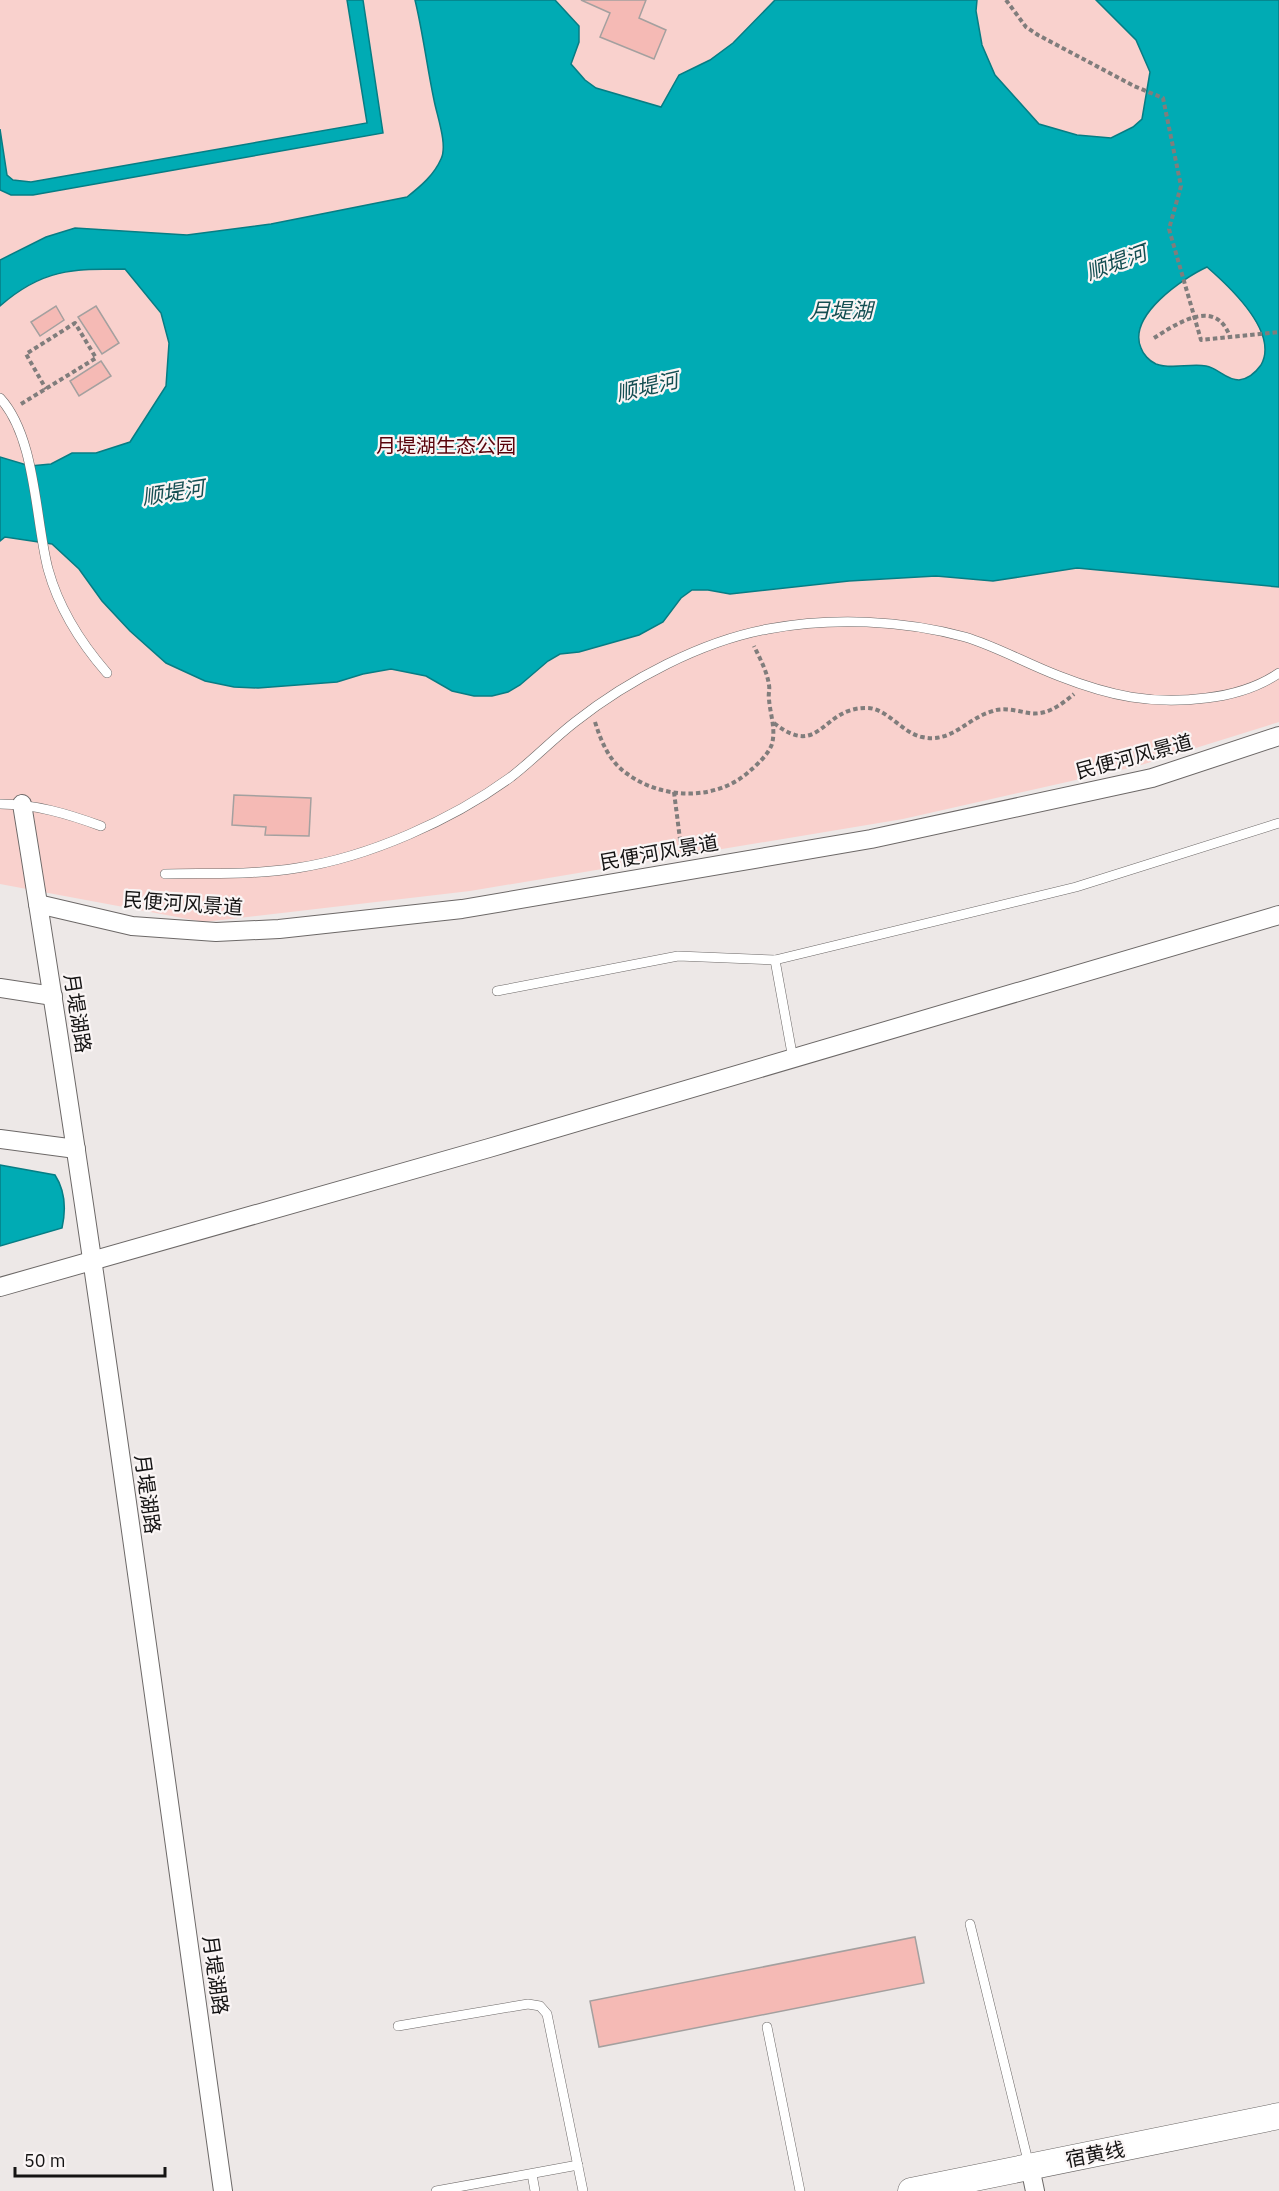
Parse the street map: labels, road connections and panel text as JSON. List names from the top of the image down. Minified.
{"streets":{"main road":["宿黄线"],"street":["民便河风景道","月堤湖路"]},"crossings":[["民便河风景道","月堤湖路"]],"water":["顺堤河","月堤湖"],"parks":["月堤湖生态公园"],"scale_bar":"50 m"}
